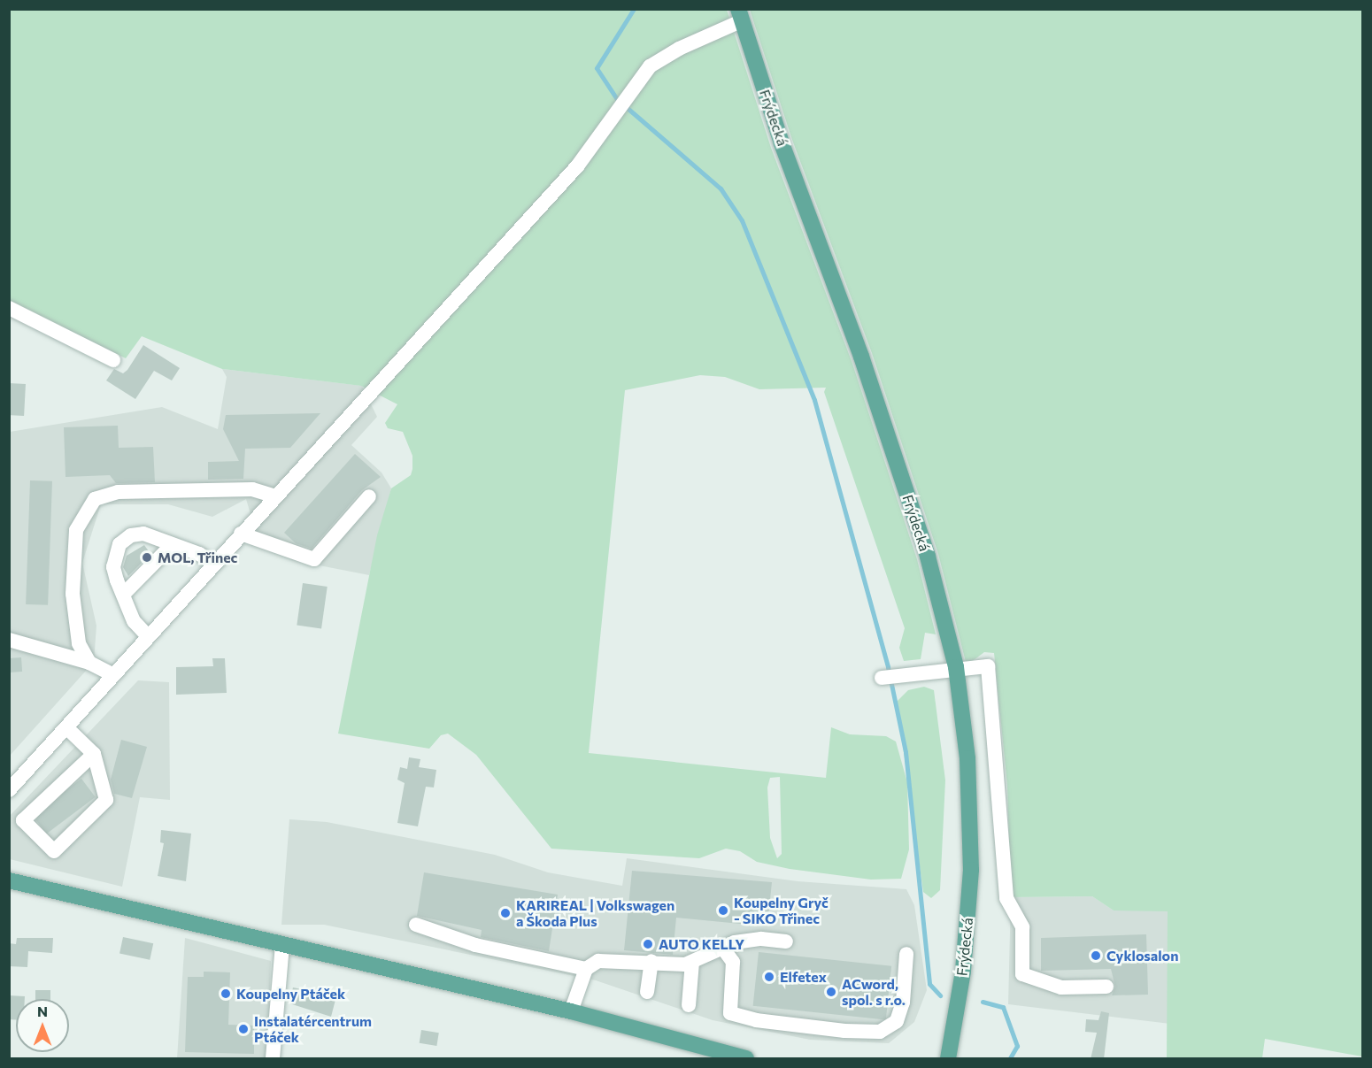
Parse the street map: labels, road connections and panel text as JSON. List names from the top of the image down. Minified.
{"streets":{"main road":["Frýdecká"]},"places":["MOL, Třinec","Koupelny Gryč - SIKO Třinec","KARIREAL | Volkswagen a Škoda Plus","AUTO KELLY","Cyklosalon","Elfetex","ACword, spol. s r.o.","Koupelny Ptáček","Instalatércentrum Ptáček"],"north":"top"}
